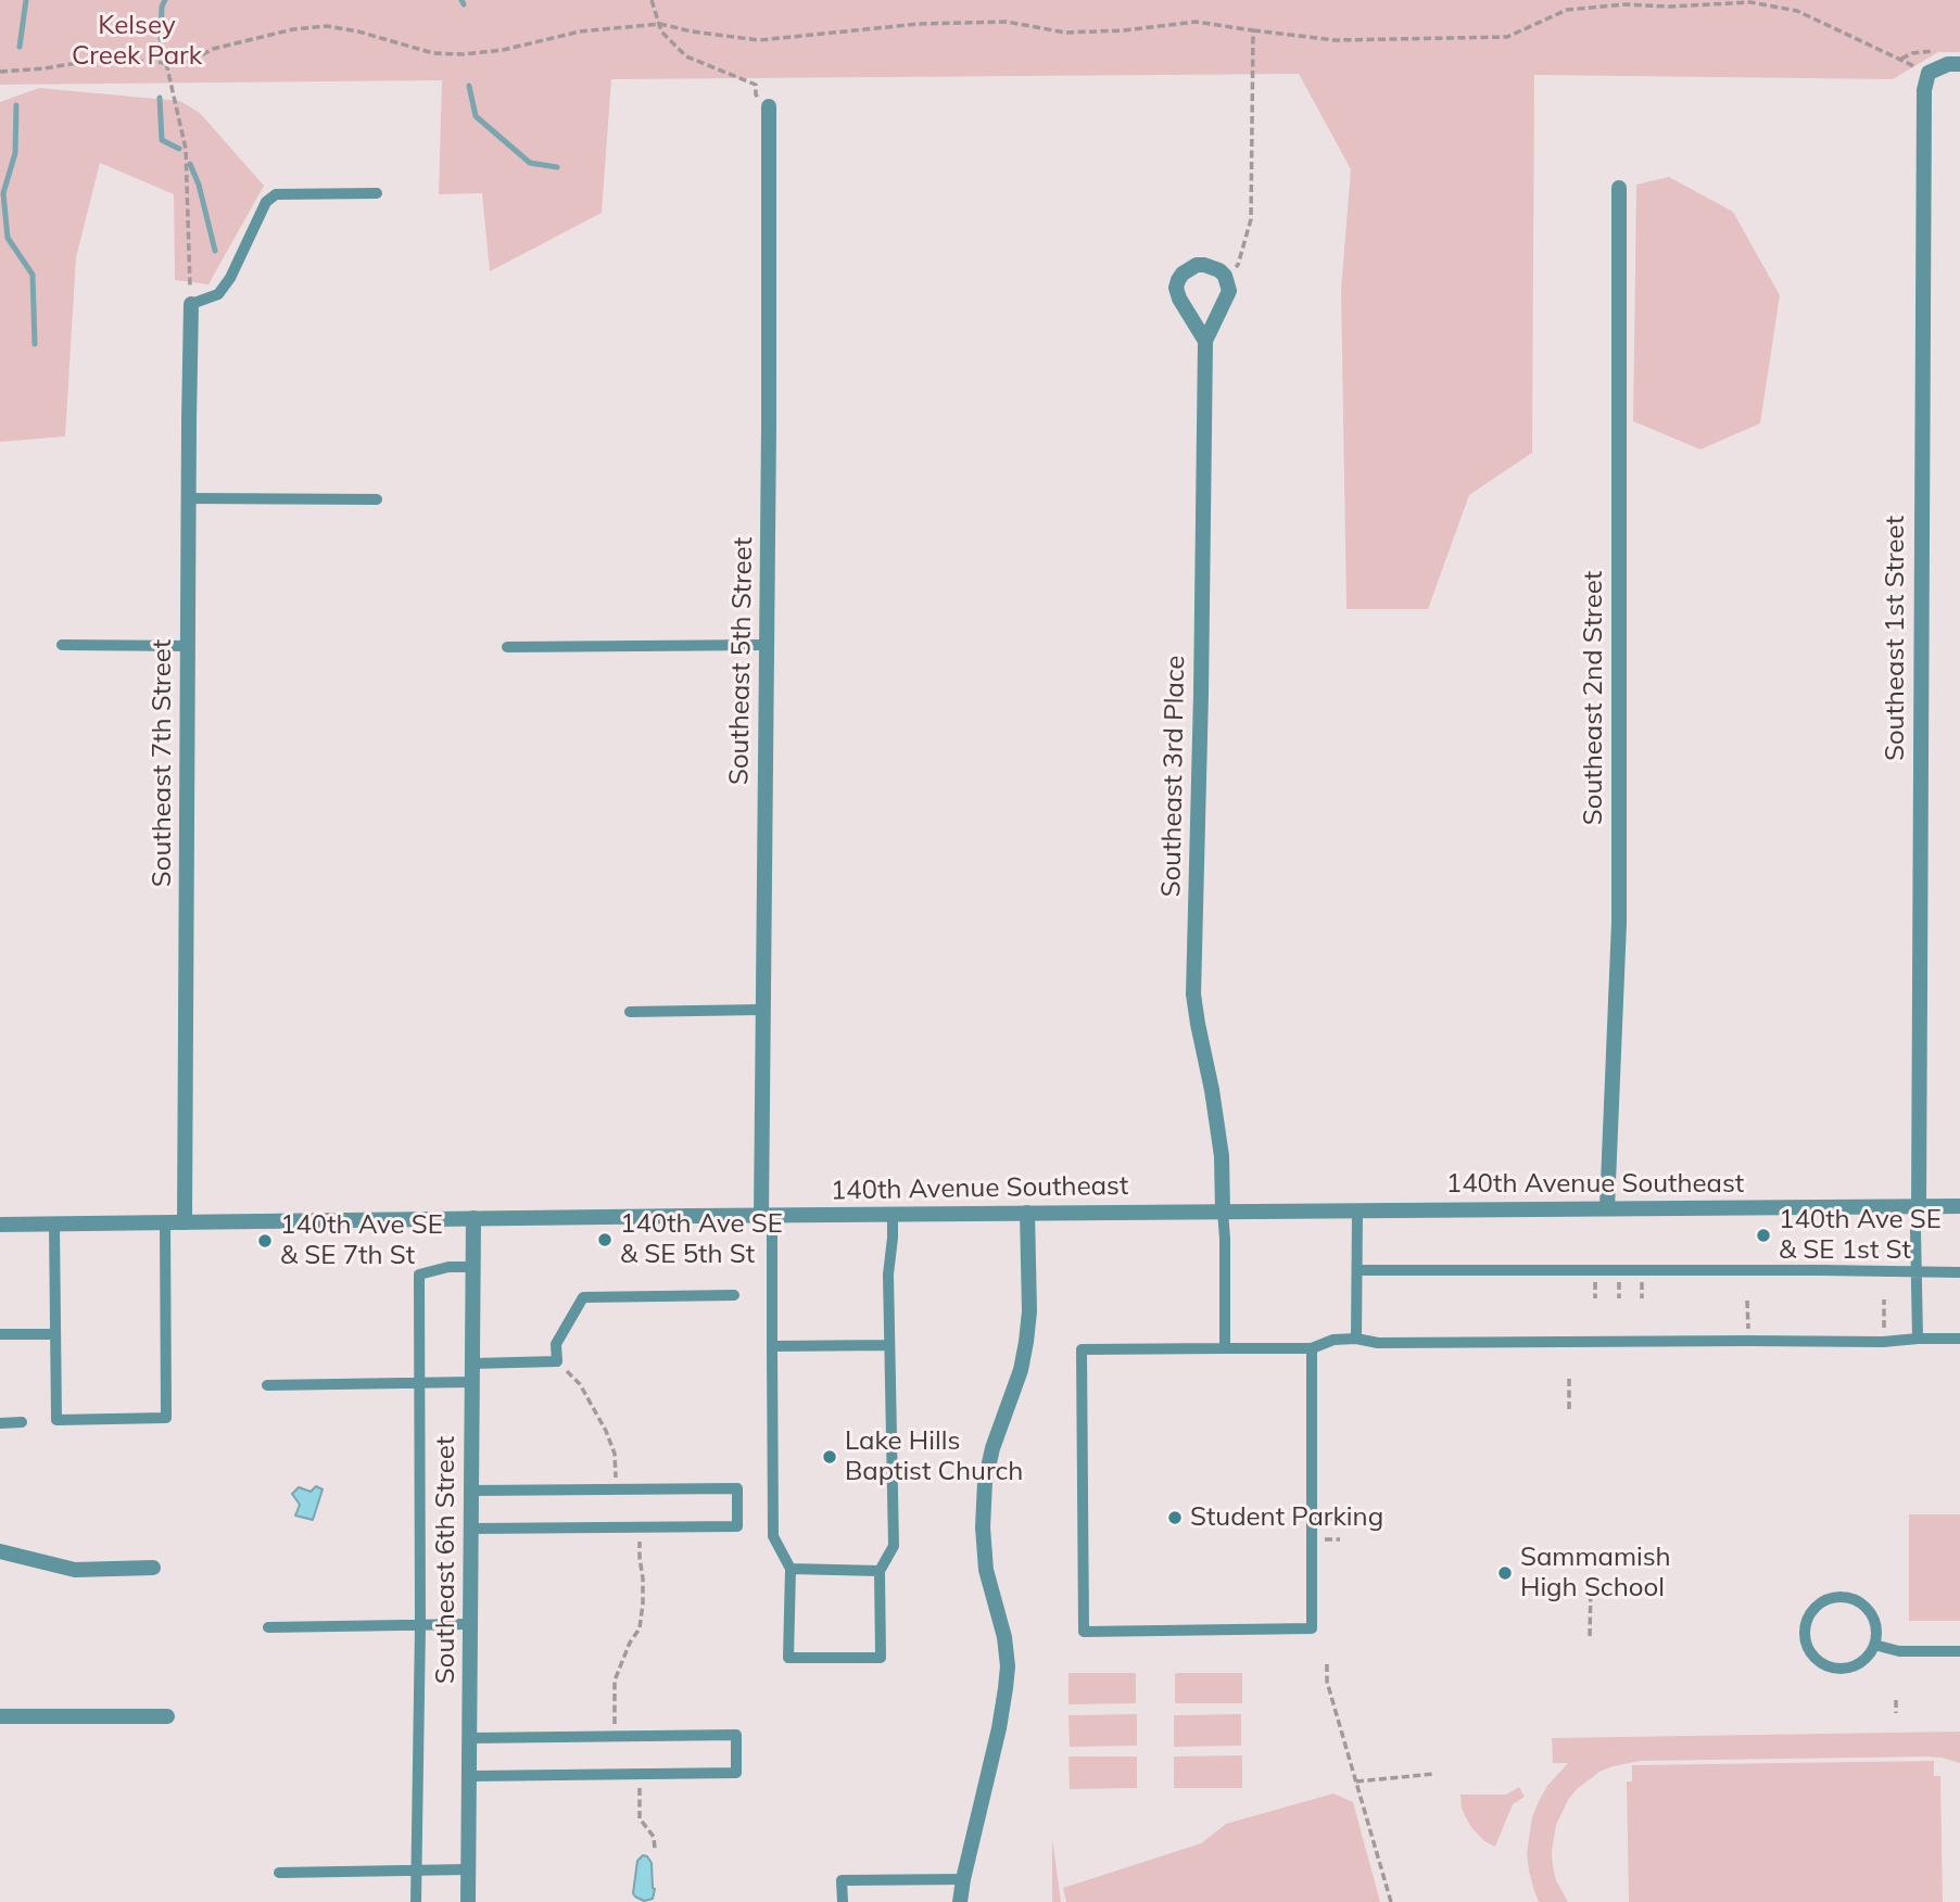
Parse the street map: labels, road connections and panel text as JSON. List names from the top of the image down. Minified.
{"streets":{"street":["Southeast 1st Street","Southeast 5th Street","Southeast 2nd Street","Southeast 7th Street","Southeast 3rd Place","140th Avenue Southeast","Southeast 6th Street"]},"crossings":[["Southeast 1st Street","140th Avenue Southeast"],["Southeast 5th Street","140th Avenue Southeast"],["Southeast 2nd Street","140th Avenue Southeast"],["Southeast 7th Street","140th Avenue Southeast"],["Southeast 3rd Place","140th Avenue Southeast"],["140th Avenue Southeast","Southeast 6th Street"]],"parks":["Kelsey Creek Park"],"places":["140th Ave SE & SE 1st St","140th Ave SE & SE 5th St","140th Ave SE & SE 7th St","Lake Hills Baptist Church","Student Parking","Sammamish High School"]}
